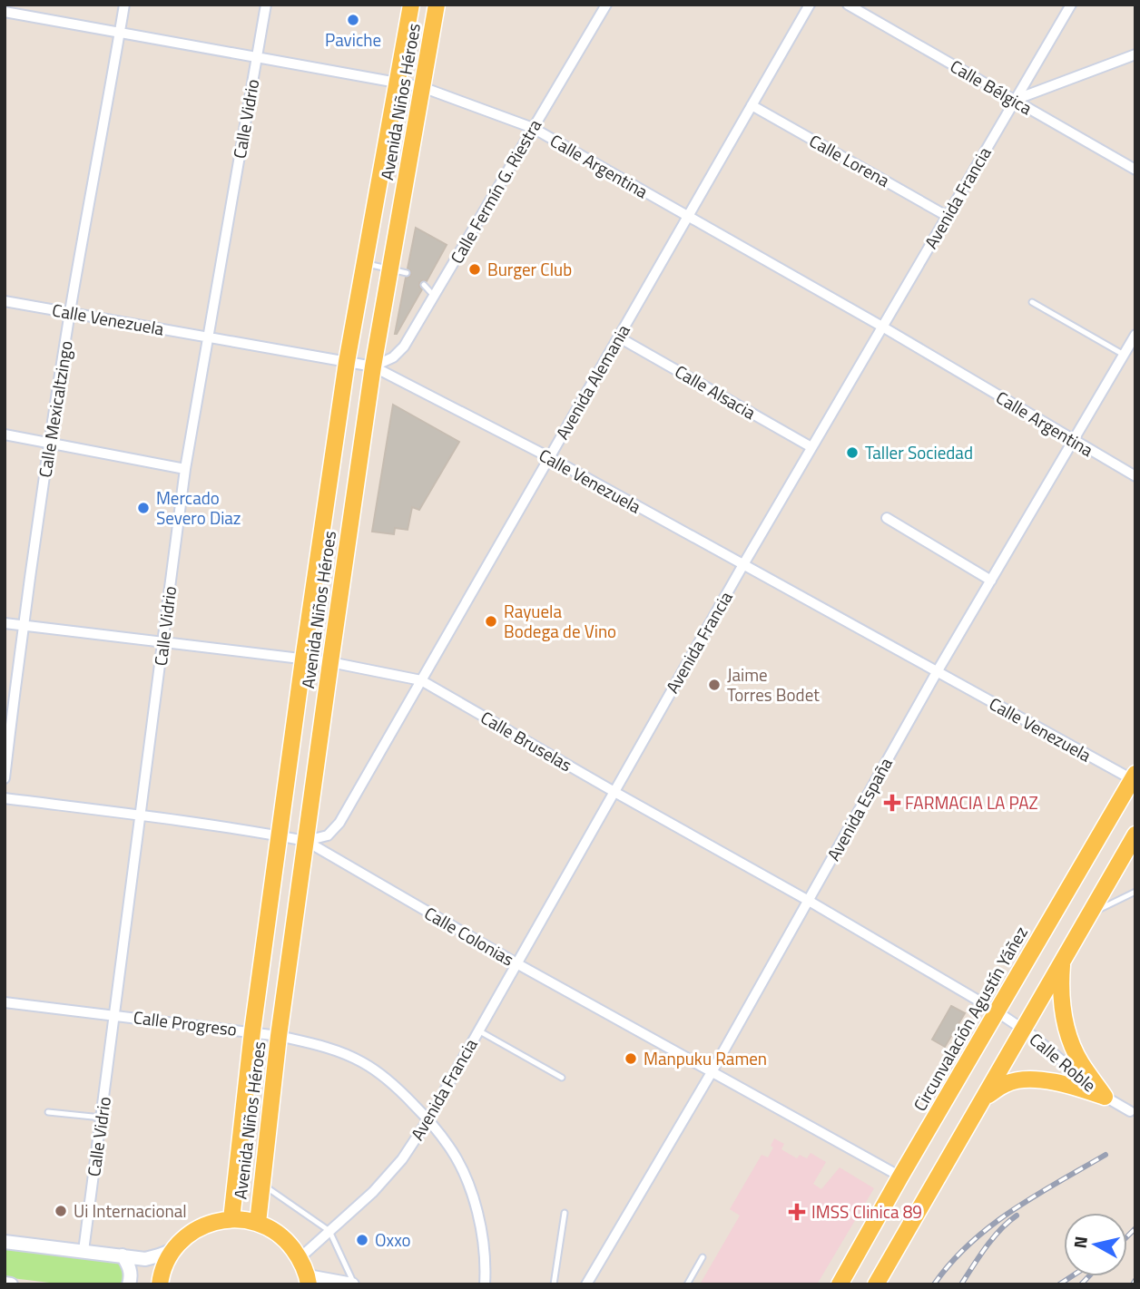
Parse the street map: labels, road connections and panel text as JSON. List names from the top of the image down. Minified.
{"streets":{"main road":["Avenida Niños Héroes","Circunvalación Agustín Yáñez"],"street":["Calle Bélgica","Calle Vidrio","Calle Lorena","Calle Argentina","Calle Fermín G. Riestra","Avenida Francia","Calle Venezuela","Avenida Alemania","Calle Alsacia","Calle Mexicaltzingo","Calle Bruselas","Avenida España","Calle Colonias","Calle Progreso","Calle Roble"]},"crossings":[["Calle Bélgica","Avenida Francia"],["Avenida Niños Héroes","Calle Argentina"],["Avenida Niños Héroes","Calle Fermín G. Riestra"],["Avenida Niños Héroes","Calle Venezuela"],["Avenida Niños Héroes","Avenida Alemania"],["Avenida Niños Héroes","Calle Bruselas"],["Avenida Niños Héroes","Calle Colonias"],["Avenida Niños Héroes","Calle Progreso"],["Calle Vidrio","Calle Argentina"],["Calle Vidrio","Calle Venezuela"],["Calle Vidrio","Calle Bruselas"],["Calle Vidrio","Calle Colonias"],["Calle Vidrio","Calle Progreso"],["Calle Lorena","Avenida Francia"],["Calle Lorena","Avenida Alemania"],["Calle Argentina","Calle Fermín G. Riestra"],["Calle Argentina","Avenida Francia"],["Calle Argentina","Avenida Alemania"],["Calle Argentina","Calle Mexicaltzingo"],["Calle Argentina","Avenida España"],["Calle Fermín G. Riestra","Calle Venezuela"],["Avenida Francia","Calle Venezuela"],["Avenida Francia","Calle Alsacia"],["Avenida Francia","Calle Bruselas"],["Avenida Francia","Calle Colonias"],["Avenida Francia","Calle Progreso"],["Calle Venezuela","Avenida Alemania"],["Calle Venezuela","Calle Mexicaltzingo"],["Calle Venezuela","Avenida España"],["Calle Venezuela","Circunvalación Agustín Yáñez"],["Avenida Alemania","Calle Alsacia"],["Avenida Alemania","Calle Bruselas"],["Avenida Alemania","Calle Colonias"],["Calle Mexicaltzingo","Calle Bruselas"],["Calle Bruselas","Avenida España"],["Calle Bruselas","Circunvalación Agustín Yáñez"],["Calle Bruselas","Calle Roble"],["Avenida España","Calle Colonias"],["Calle Colonias","Circunvalación Agustín Yáñez"],["Circunvalación Agustín Yáñez","Calle Roble"]],"places":{"other":["Paviche","Burger Club","Taller Sociedad","Mercado Severo Diaz","Rayuela Bodega de Vino","Jaime Torres Bodet","Manpuku Ramen","Ui Internacional","Oxxo"],"health":["FARMACIA LA PAZ","IMSS Clinica 89"]},"north":"left"}
